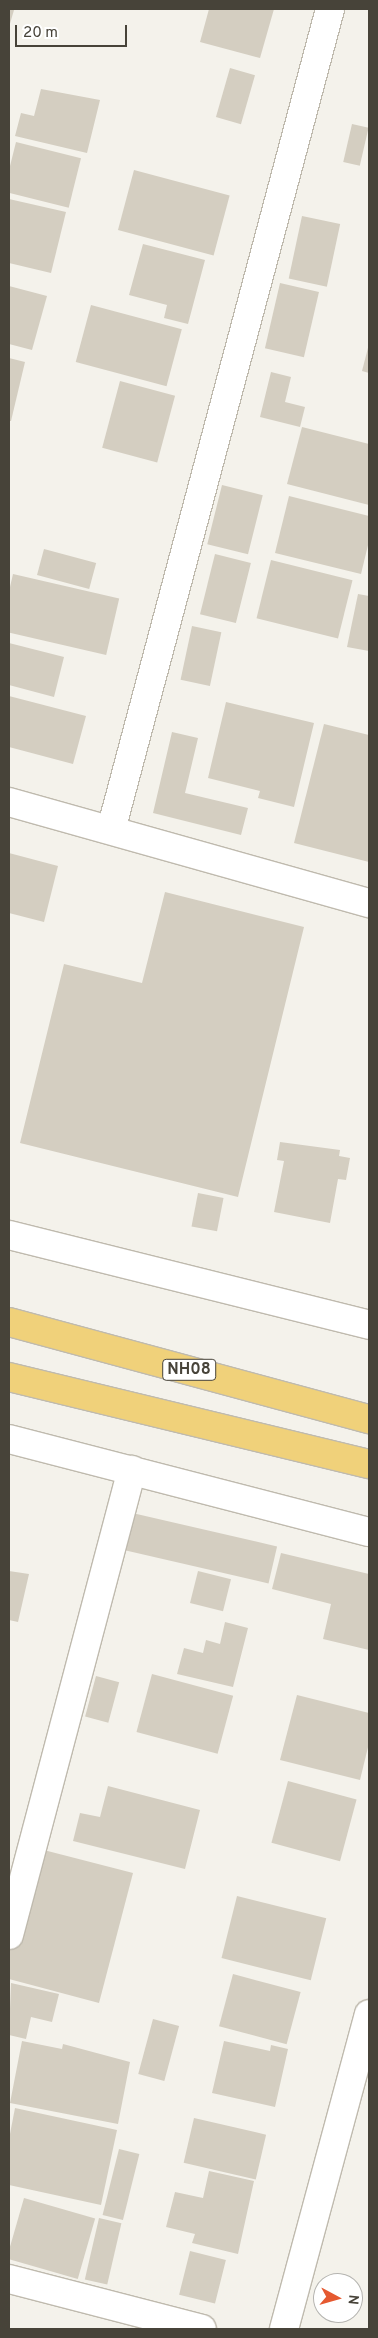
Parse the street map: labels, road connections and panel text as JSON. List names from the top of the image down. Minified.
{"streets":{"highway":["NH08"]},"scale_bar":"20 m","north":"right"}
